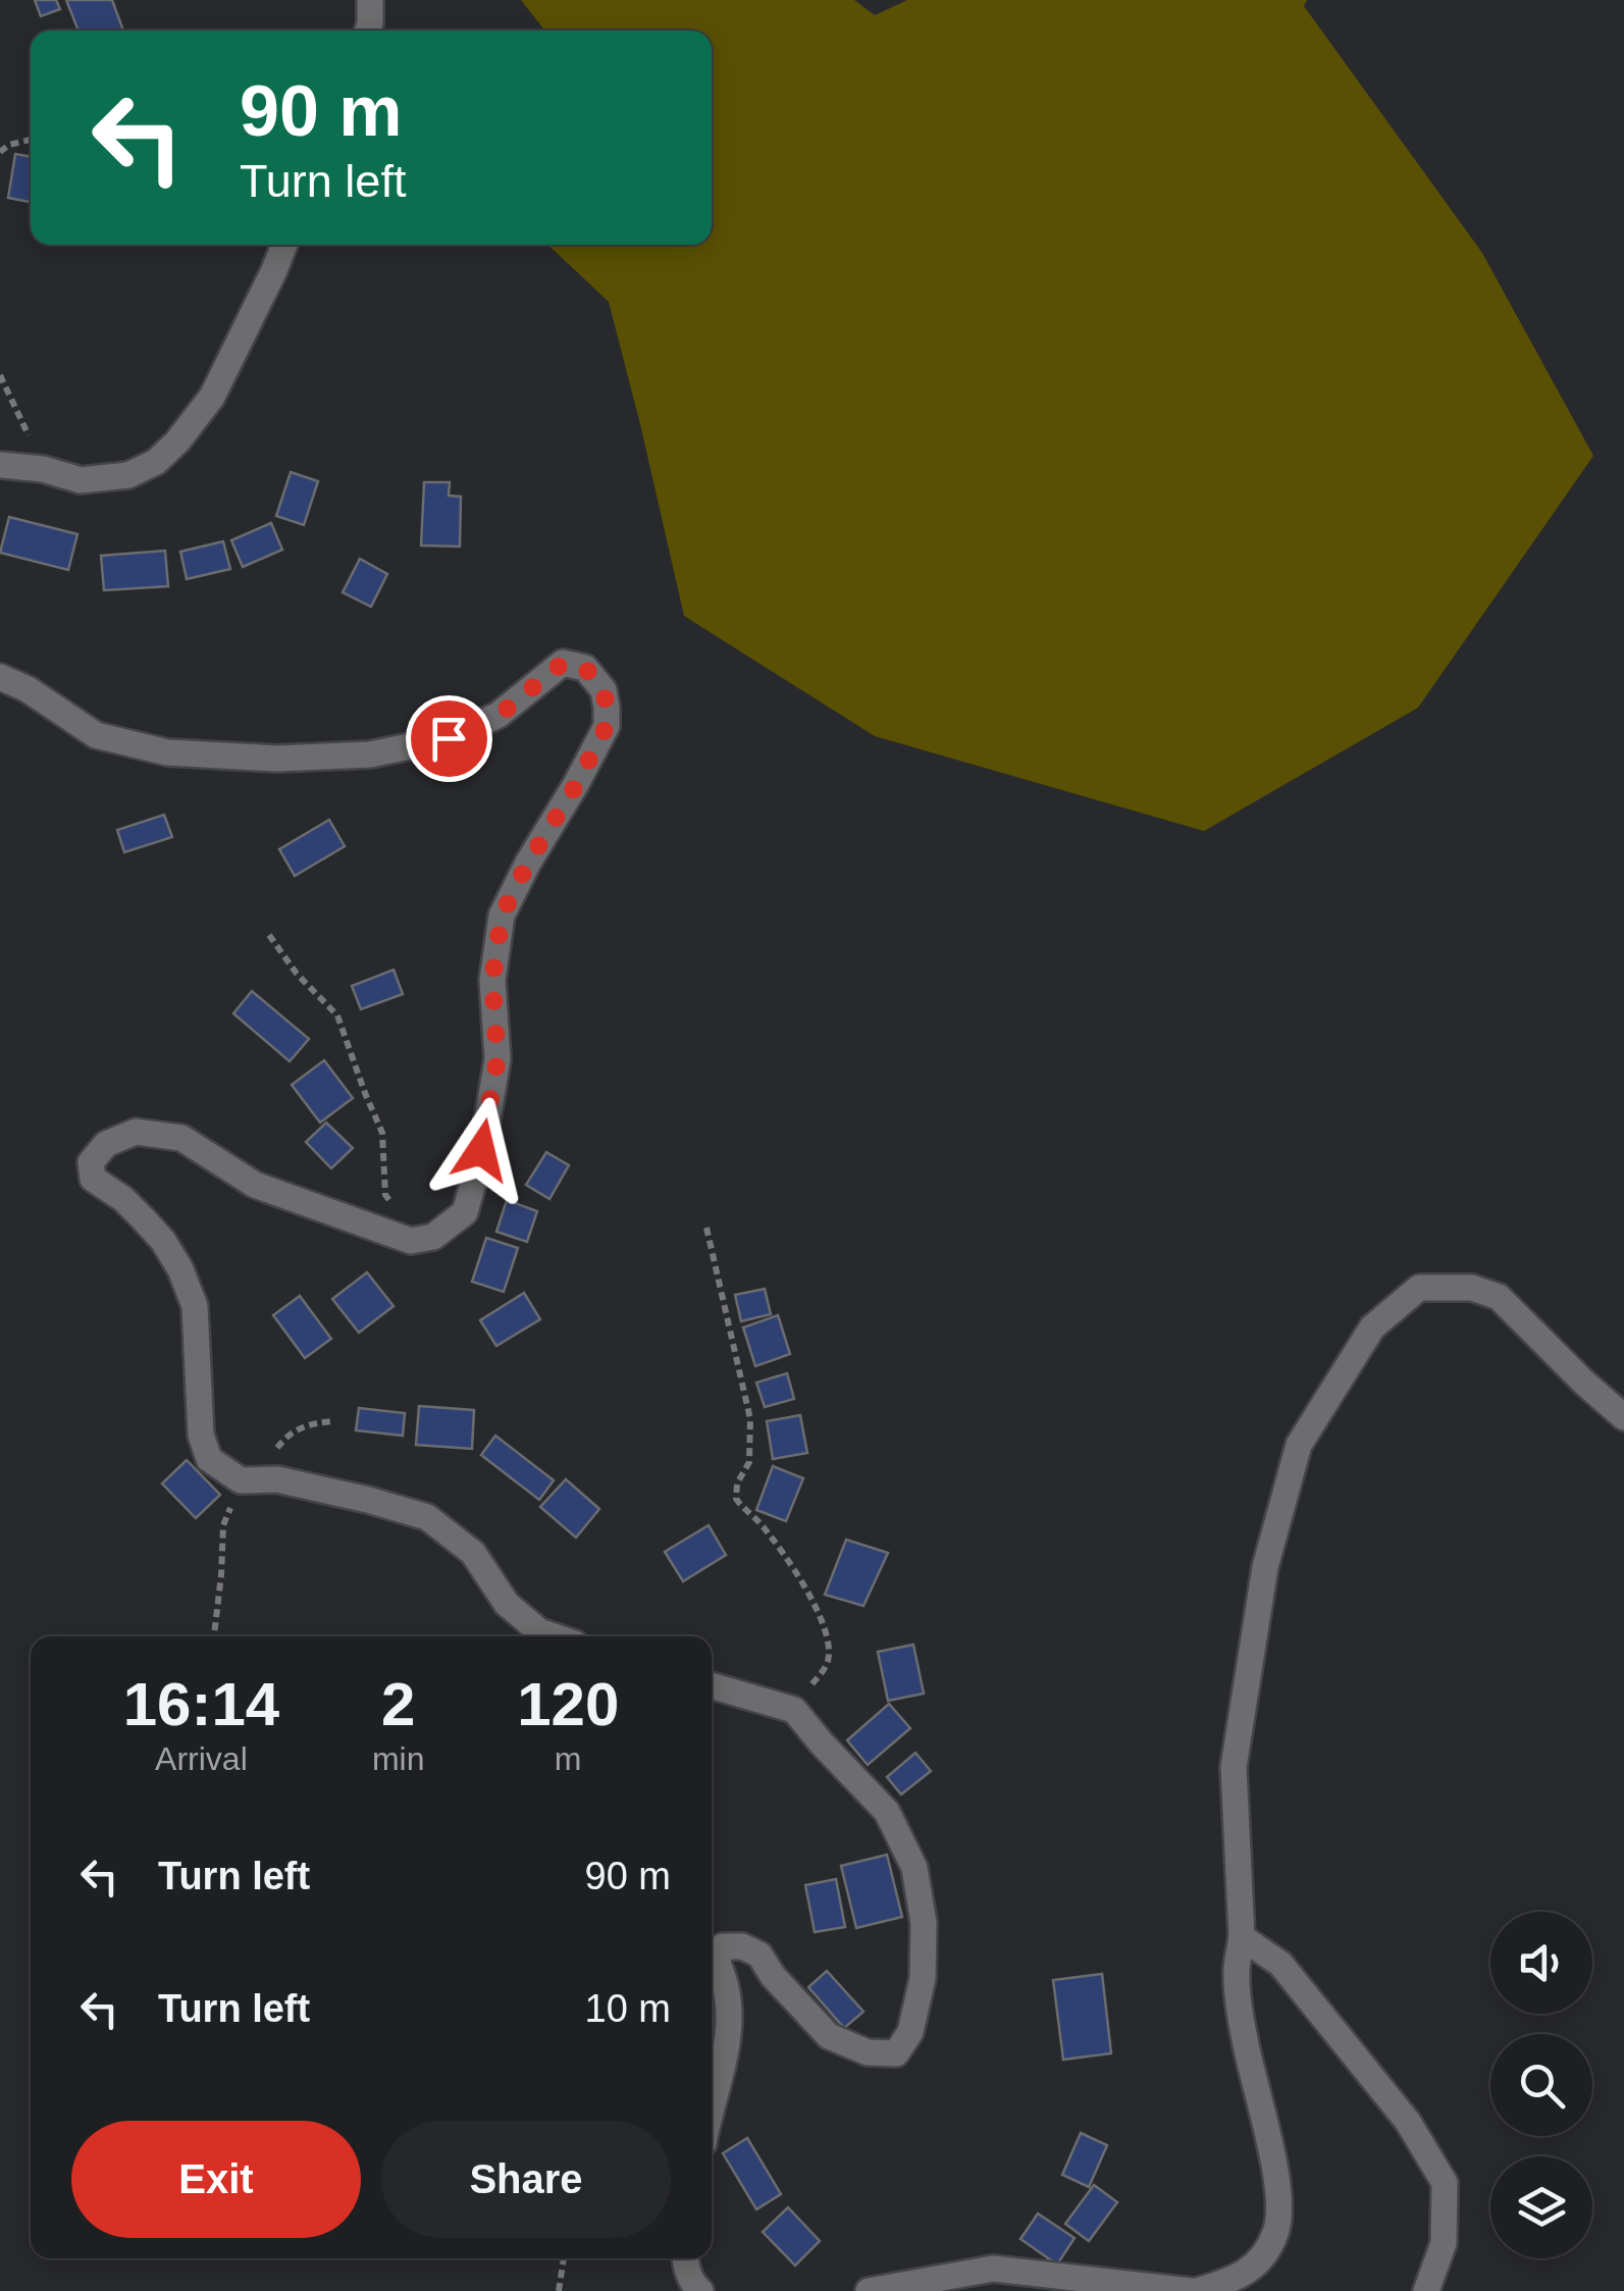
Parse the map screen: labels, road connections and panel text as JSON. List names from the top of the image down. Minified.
{"page":{"turn":["90 m","Turn left"],"eta":["16:14","Arrival","2","min","120","m"],"list":[{"name":"Turn left","value":"90 m"},{"name":"Turn left","value":"10 m"}],"buttons":["Exit","Share"]}}
